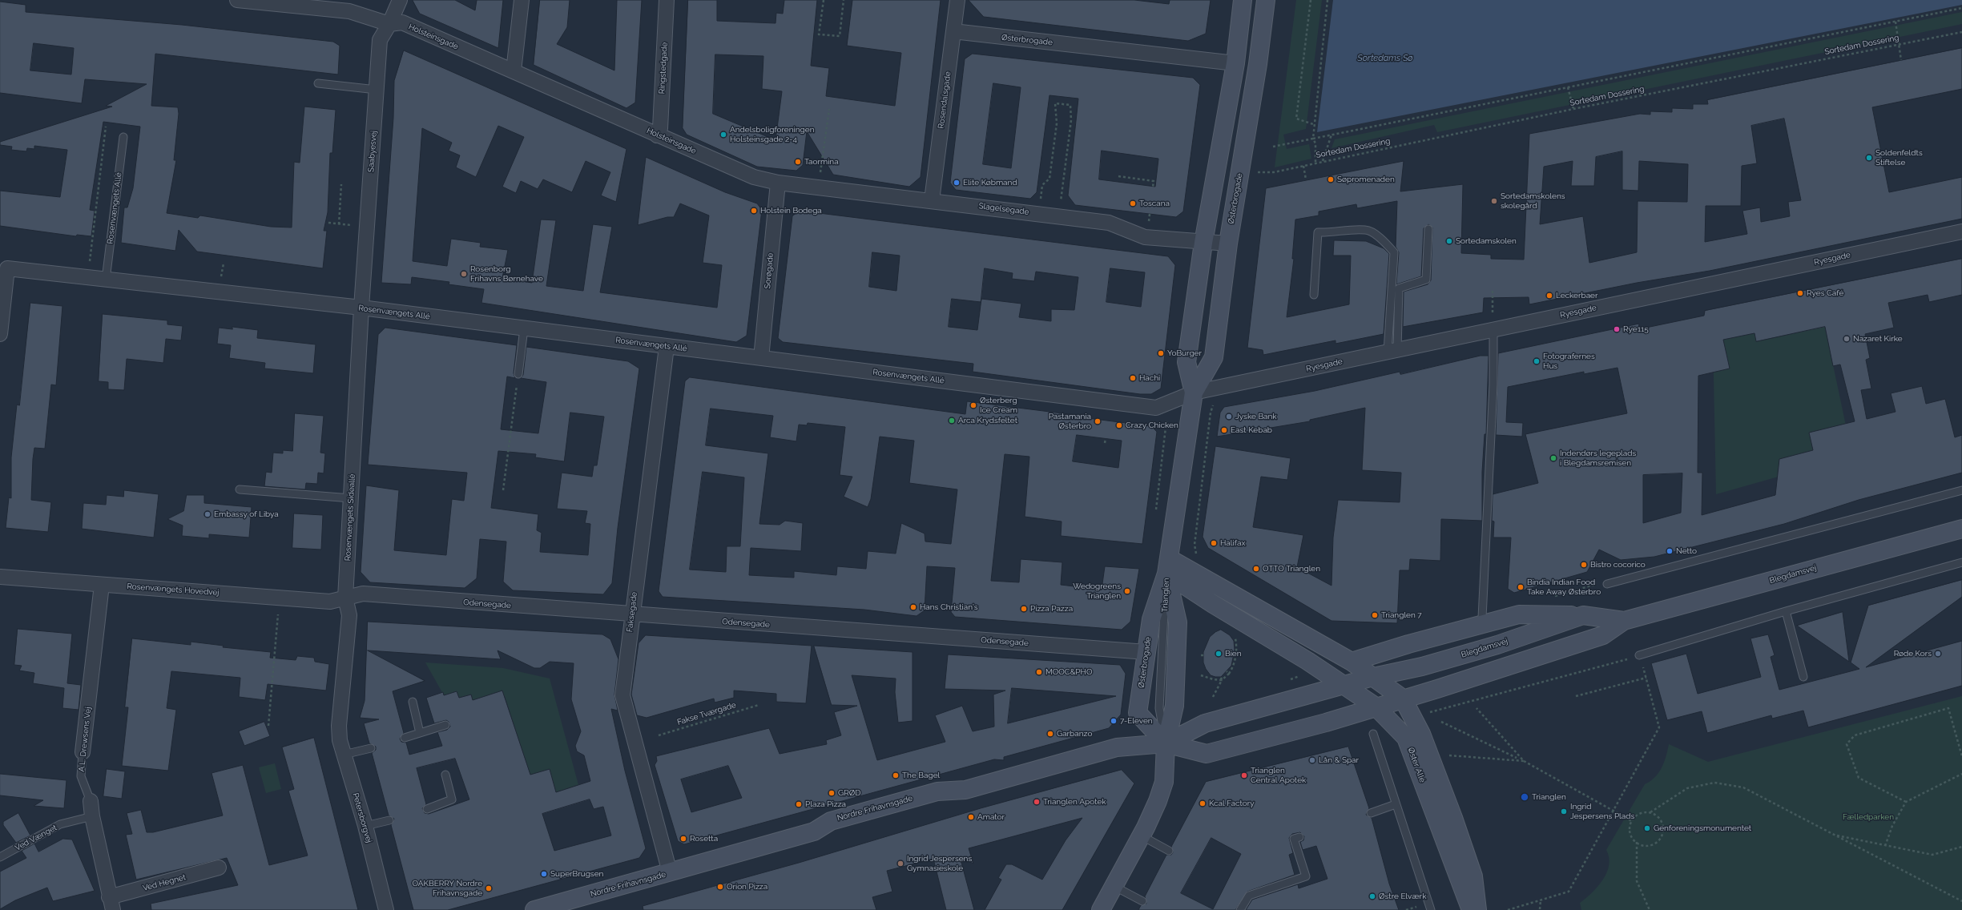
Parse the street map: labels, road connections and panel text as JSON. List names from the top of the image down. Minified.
{"streets":{"street":["Holsteinsgade","Østerbrogade","Ringstedgade","Rosendalsgade","Saabyesvej","Rosenvængets Allé","Slagelsegade","Ryesgade","Sorøgade","Rosenvængets Sideallé","Blegdamsvej","Rosenvængets Hovedvej","Trianglen","Odensegade","Faksegade","A.L. Drewsens Vej","Øster Allé","Nordre Frihavnsgade","Petersborgvej","Ved Hegnet"],"lane":["Ved Vænget"],"path":["Sortedam Dossering","Fakse Tværgade"]},"crossings":[["Holsteinsgade","Ringstedgade"],["Holsteinsgade","Saabyesvej"],["Holsteinsgade","Slagelsegade"],["Holsteinsgade","Sorøgade"],["Østerbrogade","Rosendalsgade"],["Østerbrogade","Rosenvængets Allé"],["Østerbrogade","Slagelsegade"],["Østerbrogade","Ryesgade"],["Østerbrogade","Trianglen"],["Østerbrogade","Odensegade"],["Østerbrogade","Nordre Frihavnsgade"],["Rosendalsgade","Slagelsegade"],["Saabyesvej","Rosenvængets Allé"],["Saabyesvej","Rosenvængets Sideallé"],["Rosenvængets Allé","Ryesgade"],["Rosenvængets Allé","Sorøgade"],["Rosenvængets Allé","Rosenvængets Sideallé"],["Rosenvængets Allé","Faksegade"],["Slagelsegade","Sorøgade"],["Rosenvængets Sideallé","Rosenvængets Hovedvej"],["Rosenvængets Sideallé","Odensegade"],["Rosenvængets Sideallé","Petersborgvej"],["Blegdamsvej","Øster Allé"],["Rosenvængets Hovedvej","Odensegade"],["Rosenvængets Hovedvej","A.L. Drewsens Vej"],["Trianglen","Øster Allé"],["Odensegade","Faksegade"],["Faksegade","Nordre Frihavnsgade"],["A.L. Drewsens Vej","Ved Vænget"],["A.L. Drewsens Vej","Ved Hegnet"]],"water":["Sortedams Sø"],"parks":["Fælledparken"],"places":["Andelsboligforeningen Holsteinsgade 2-4","Soldenfeldts Stiftelse","Taormina","Søpromenaden","Elite Købmand","Sortedamskolens skolegård","Toscana","Holstein Bodega","Sortedamskolen","Rosenborg Frihavns Børnehave","Ryes Café","Leckerbaer","Rye115","Nazaret Kirke","YoBurger","Fotografernes Hus","Hachi","Østerberg Ice Cream","Jyske Bank","Arca Krydsfeltet","Pastamania Østerbro","Crazy Chicken","East Kebab","Indendørs legeplads i Blegdamsremisen","Embassy of Libya","Halifax","Netto","Bistro cocorico","OTTO Trianglen","Bindia Indian Food Take Away Østerbro","Wedogreens Trianglen","Hans Christian's","Pizza Pazza","Trianglen 7","Bien","Røde Kors","MOOC&PHO","7-Eleven","Garbanzo","Lån & Spar","The Bagel","Trianglen Central Apotek","GRØD","Trianglen","Trianglen Apotek","Kcal Factory","Plaza Pizza","Ingrid Jespersens Plads","Amator","Genforeningsmonumentet","Rosetta","Ingrid Jespersens Gymnasieskole","SuperBrugsen","Orion Pizza","OAKBERRY Nordre Frihavnsgade","Østre Elværk"]}
